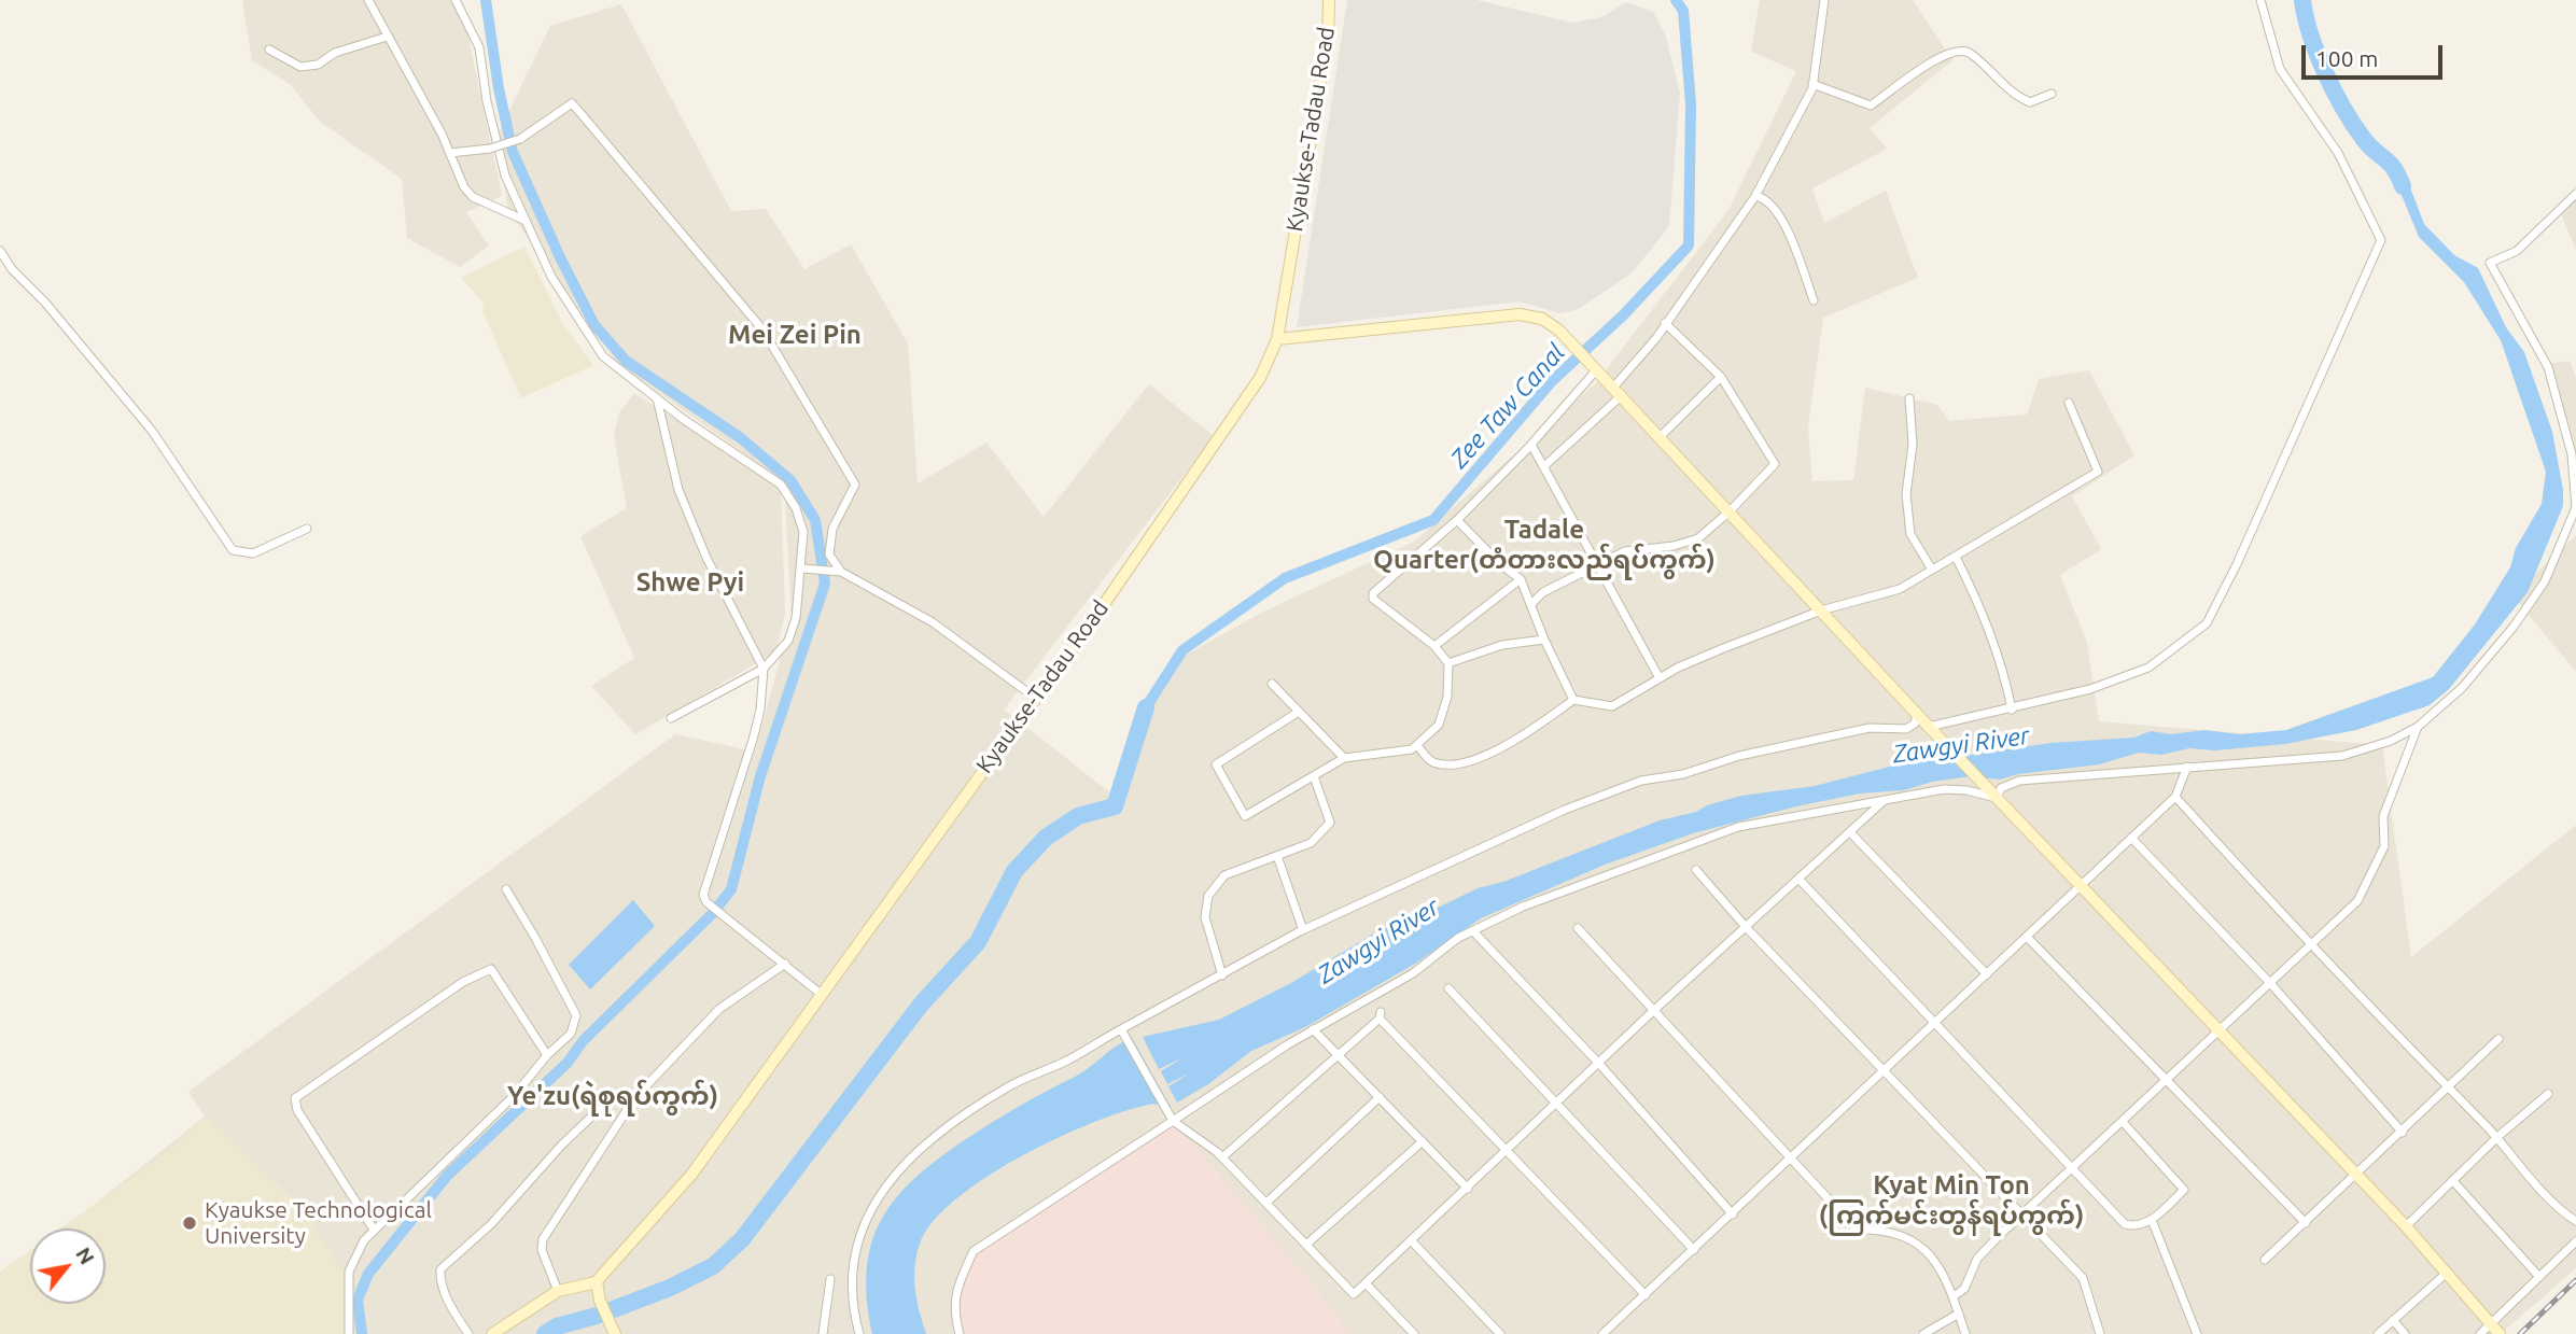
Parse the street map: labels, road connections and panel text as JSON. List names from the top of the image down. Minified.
{"streets":{"street":["Kyaukse-Tadau Road"]},"districts":["Mei Zei Pin","Tadale Quarter(တံတားလည်ရပ်ကွက်)","Shwe Pyi","Ye'zu(ရဲစုရပ်ကွက်)","Kyat Min Ton (ကြက်မင်းတွန်ရပ်ကွက်)"],"water":["Zee Taw Canal","Zawgyi River"],"places":["Kyaukse Technological University"],"scale_bar":"100 m","north":"top right"}
